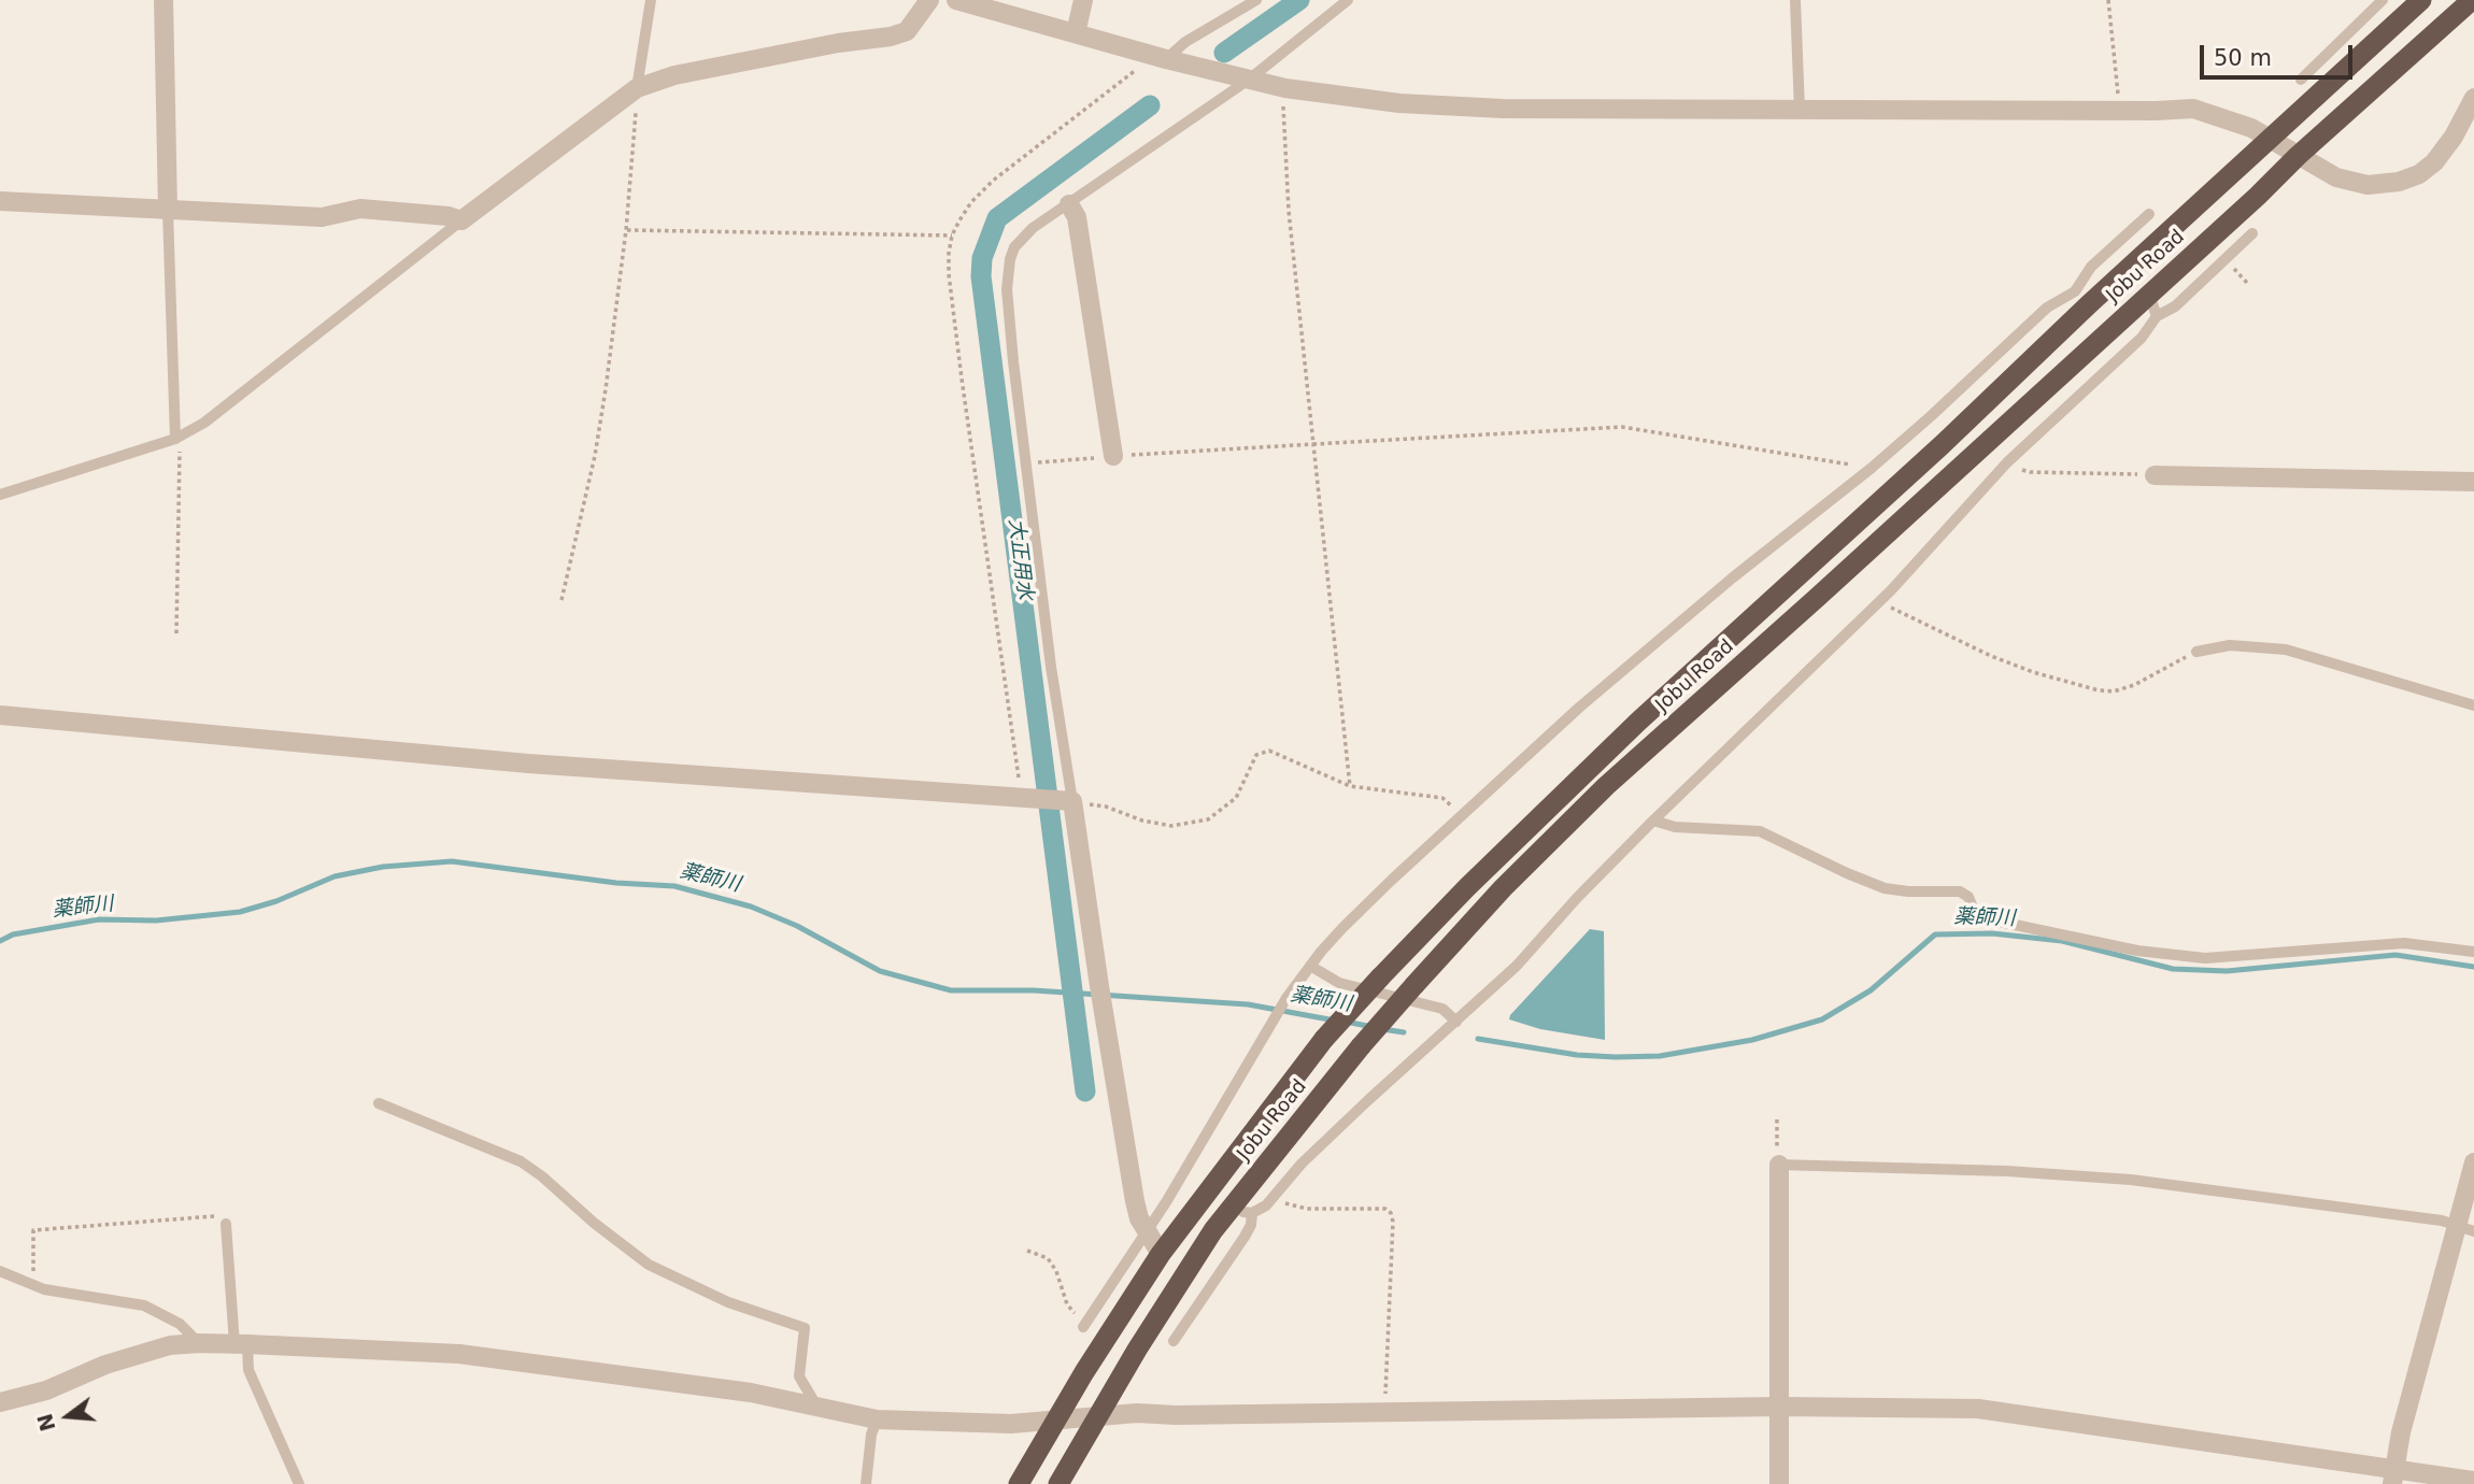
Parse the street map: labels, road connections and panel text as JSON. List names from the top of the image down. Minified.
{"streets":{"highway":["Jobu Road"]},"water":["大正用水","薬師川"],"scale_bar":"50 m","north":"left"}
